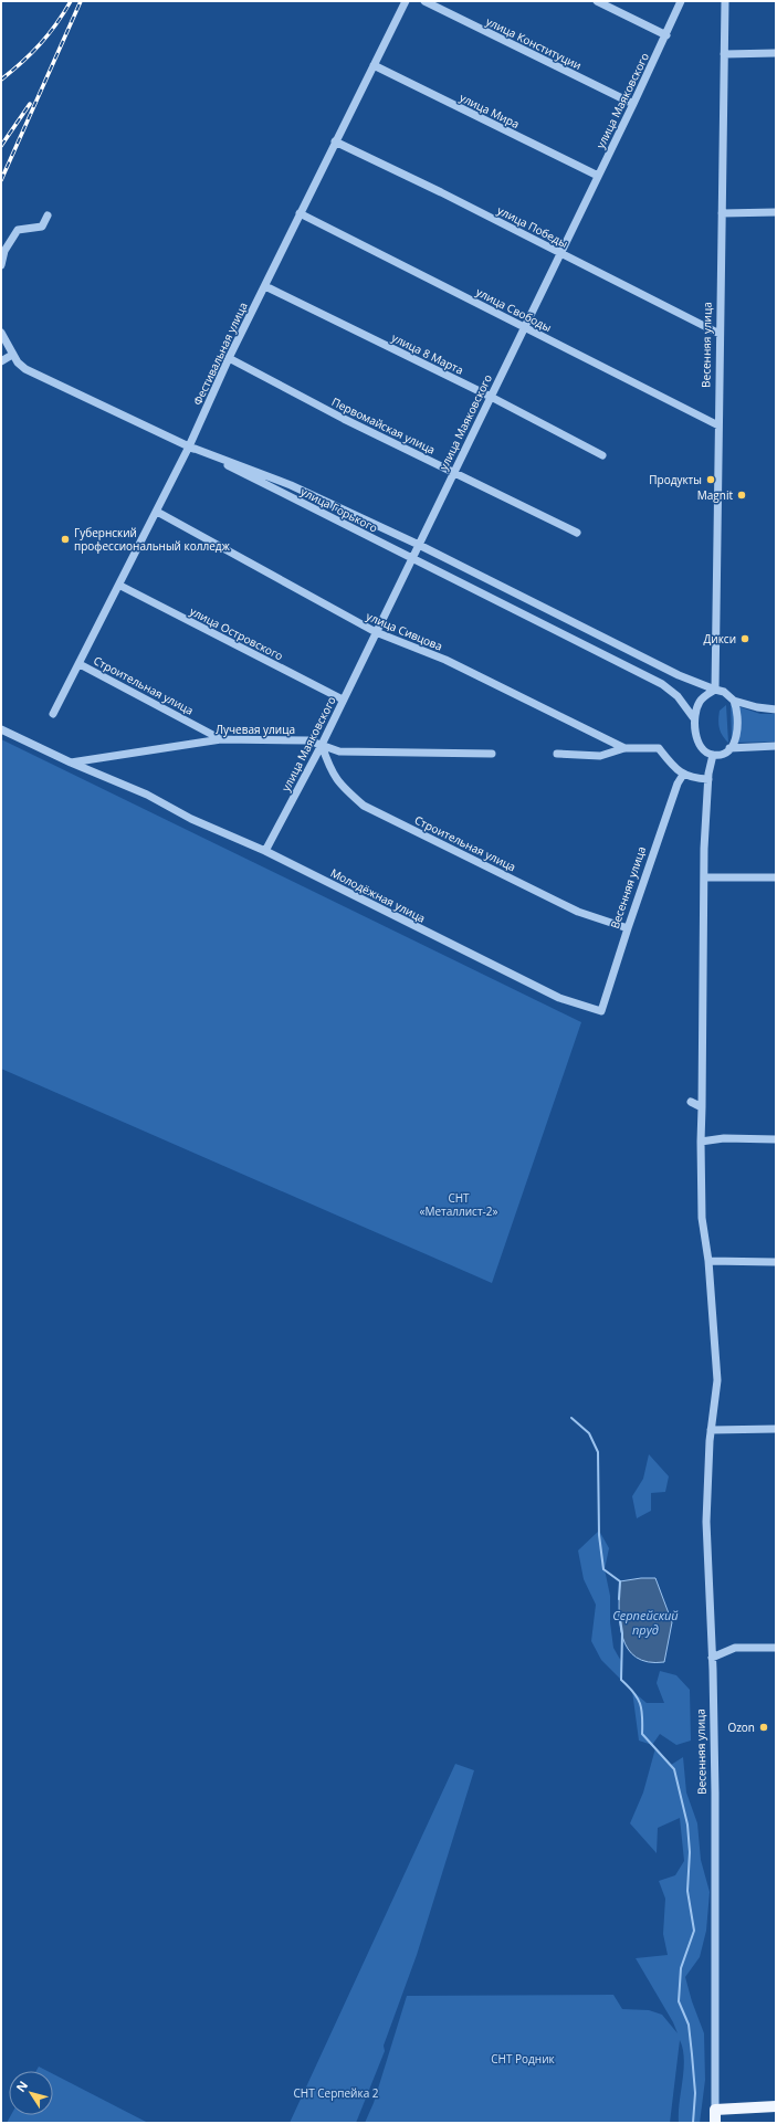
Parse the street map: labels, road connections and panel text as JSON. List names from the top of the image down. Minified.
{"streets":{"main road":["Весенняя улица"],"street":["улица Конституции","улица Маяковского","улица Мира","улица Победы","улица Свободы","Фестивальная улица","улица 8 Марта","Первомайская улица","улица Горького","улица Сивцова","улица Островского","Строительная улица","Лучевая улица","Молодёжная улица"]},"crossings":[["улица Конституции","улица Маяковского"],["улица Маяковского","улица Мира"],["улица Маяковского","улица Победы"],["улица Маяковского","улица Свободы"],["улица Маяковского","улица 8 Марта"],["улица Маяковского","Первомайская улица"],["улица Маяковского","улица Горького"],["улица Маяковского","улица Сивцова"],["улица Маяковского","улица Островского"],["улица Маяковского","Строительная улица"],["улица Маяковского","Лучевая улица"],["улица Маяковского","Молодёжная улица"],["улица Мира","Фестивальная улица"],["улица Победы","Весенняя улица"],["улица Победы","Фестивальная улица"],["улица Свободы","Весенняя улица"],["улица Свободы","Фестивальная улица"],["Весенняя улица","улица Горького"],["Весенняя улица","Строительная улица"],["Весенняя улица","Молодёжная улица"],["Фестивальная улица","улица 8 Марта"],["Фестивальная улица","Первомайская улица"],["Фестивальная улица","улица Горького"],["Фестивальная улица","улица Сивцова"],["Фестивальная улица","улица Островского"],["Фестивальная улица","Строительная улица"],["Строительная улица","Лучевая улица"],["Лучевая улица","Молодёжная улица"]],"water":["Серпейский пруд"],"parks":["СНТ «Металлист-2»","СНТ Родник","СНТ Серпейка 2"],"places":["Продукты","Magnit","Губернский профессиональный колледж","Дикси","Ozon"],"north":"top left"}
